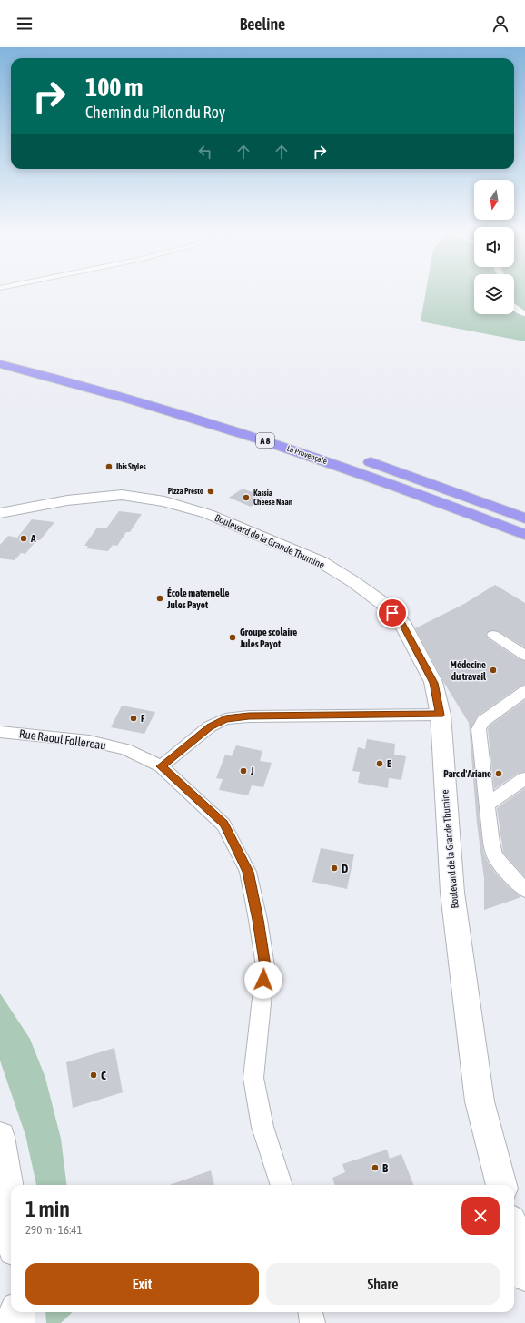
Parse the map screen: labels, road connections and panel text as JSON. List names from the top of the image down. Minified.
{"streets":{"highway":["A 8","La Provençale"],"street":["Boulevard de la Grande Thumine","Rue Raoul Follereau"]},"places":["Ibis Styles","Pizza Presto","Kassia Cheese Naan","A","École maternelle Jules Payot","Groupe scolaire Jules Payot","Médecine du travail","F","E","J","Parc d'Ariane","D","C","B"],"north":"bottom","page":{"header":"Beeline","turn":["100 m","Chemin du Pilon du Roy"],"heading":["1 min","290 m · 16:41"],"buttons":["Exit","Share"]}}
